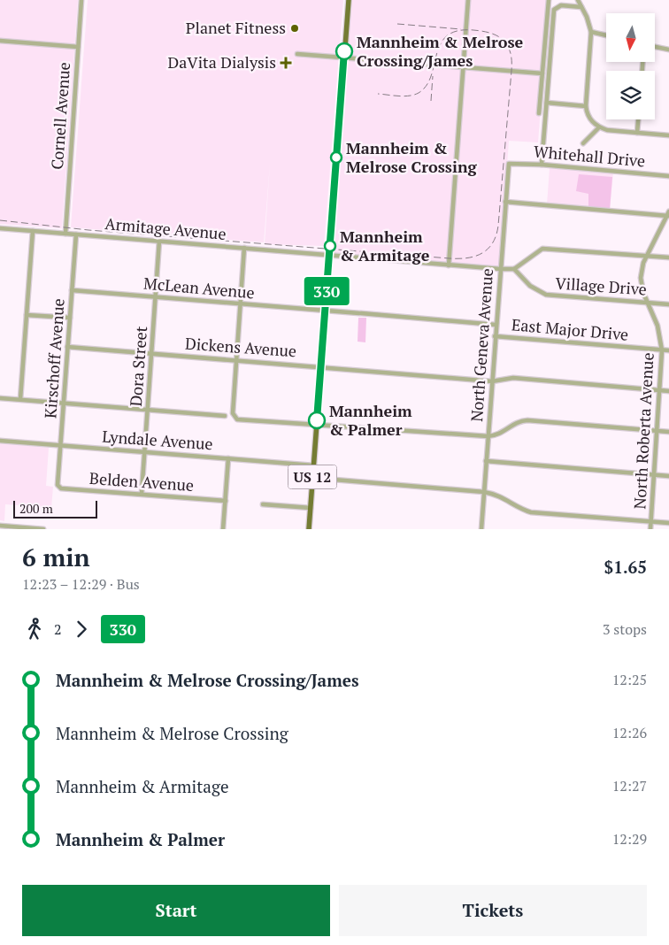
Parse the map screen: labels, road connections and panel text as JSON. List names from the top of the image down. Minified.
{"streets":{"main road":["US 12"],"street":["Cornell Avenue","Whitehall Drive","Armitage Avenue","Village Drive","McLean Avenue","East Major Drive","North Geneva Avenue","Dickens Avenue","Kirschoff Avenue","Dora Street","North Roberta Avenue","Lyndale Avenue","Belden Avenue"]},"crossings":[["Cornell Avenue","Armitage Avenue"],["Whitehall Drive","North Geneva Avenue"],["Armitage Avenue","Village Drive"],["Armitage Avenue","North Geneva Avenue"],["Armitage Avenue","Kirschoff Avenue"],["Armitage Avenue","Dora Street"],["Armitage Avenue","US 12"],["Village Drive","North Roberta Avenue"],["McLean Avenue","East Major Drive"],["McLean Avenue","Kirschoff Avenue"],["McLean Avenue","Dora Street"],["McLean Avenue","US 12"],["East Major Drive","North Geneva Avenue"],["East Major Drive","North Roberta Avenue"],["East Major Drive","US 12"],["North Geneva Avenue","Dickens Avenue"],["Dickens Avenue","Kirschoff Avenue"],["Dickens Avenue","Dora Street"],["Dickens Avenue","North Roberta Avenue"],["Dickens Avenue","US 12"],["Kirschoff Avenue","Lyndale Avenue"],["Kirschoff Avenue","Belden Avenue"],["Dora Street","Lyndale Avenue"],["Dora Street","Belden Avenue"],["Lyndale Avenue","US 12"]],"places":{"other":["Planet Fitness","Mannheim & Melrose Crossing/James","Mannheim & Melrose Crossing","Mannheim & Armitage","Mannheim & Palmer"],"health":["DaVita Dialysis"]},"lines":["bus line 330"],"scale_bar":"200 m","north":"bottom","page":{"on_map":"330","scale":"200 m","heading":["6 min","12:23 – 12:29 · Bus","$1.65"],"legs":["2","330","3 stops"],"list":[{"name":"Mannheim & Melrose Crossing/James","value":"12:25"},{"name":"Mannheim & Melrose Crossing","value":"12:26"},{"name":"Mannheim & Armitage","value":"12:27"},{"name":"Mannheim & Palmer","value":"12:29"}],"buttons":["Start","Tickets"]}}
